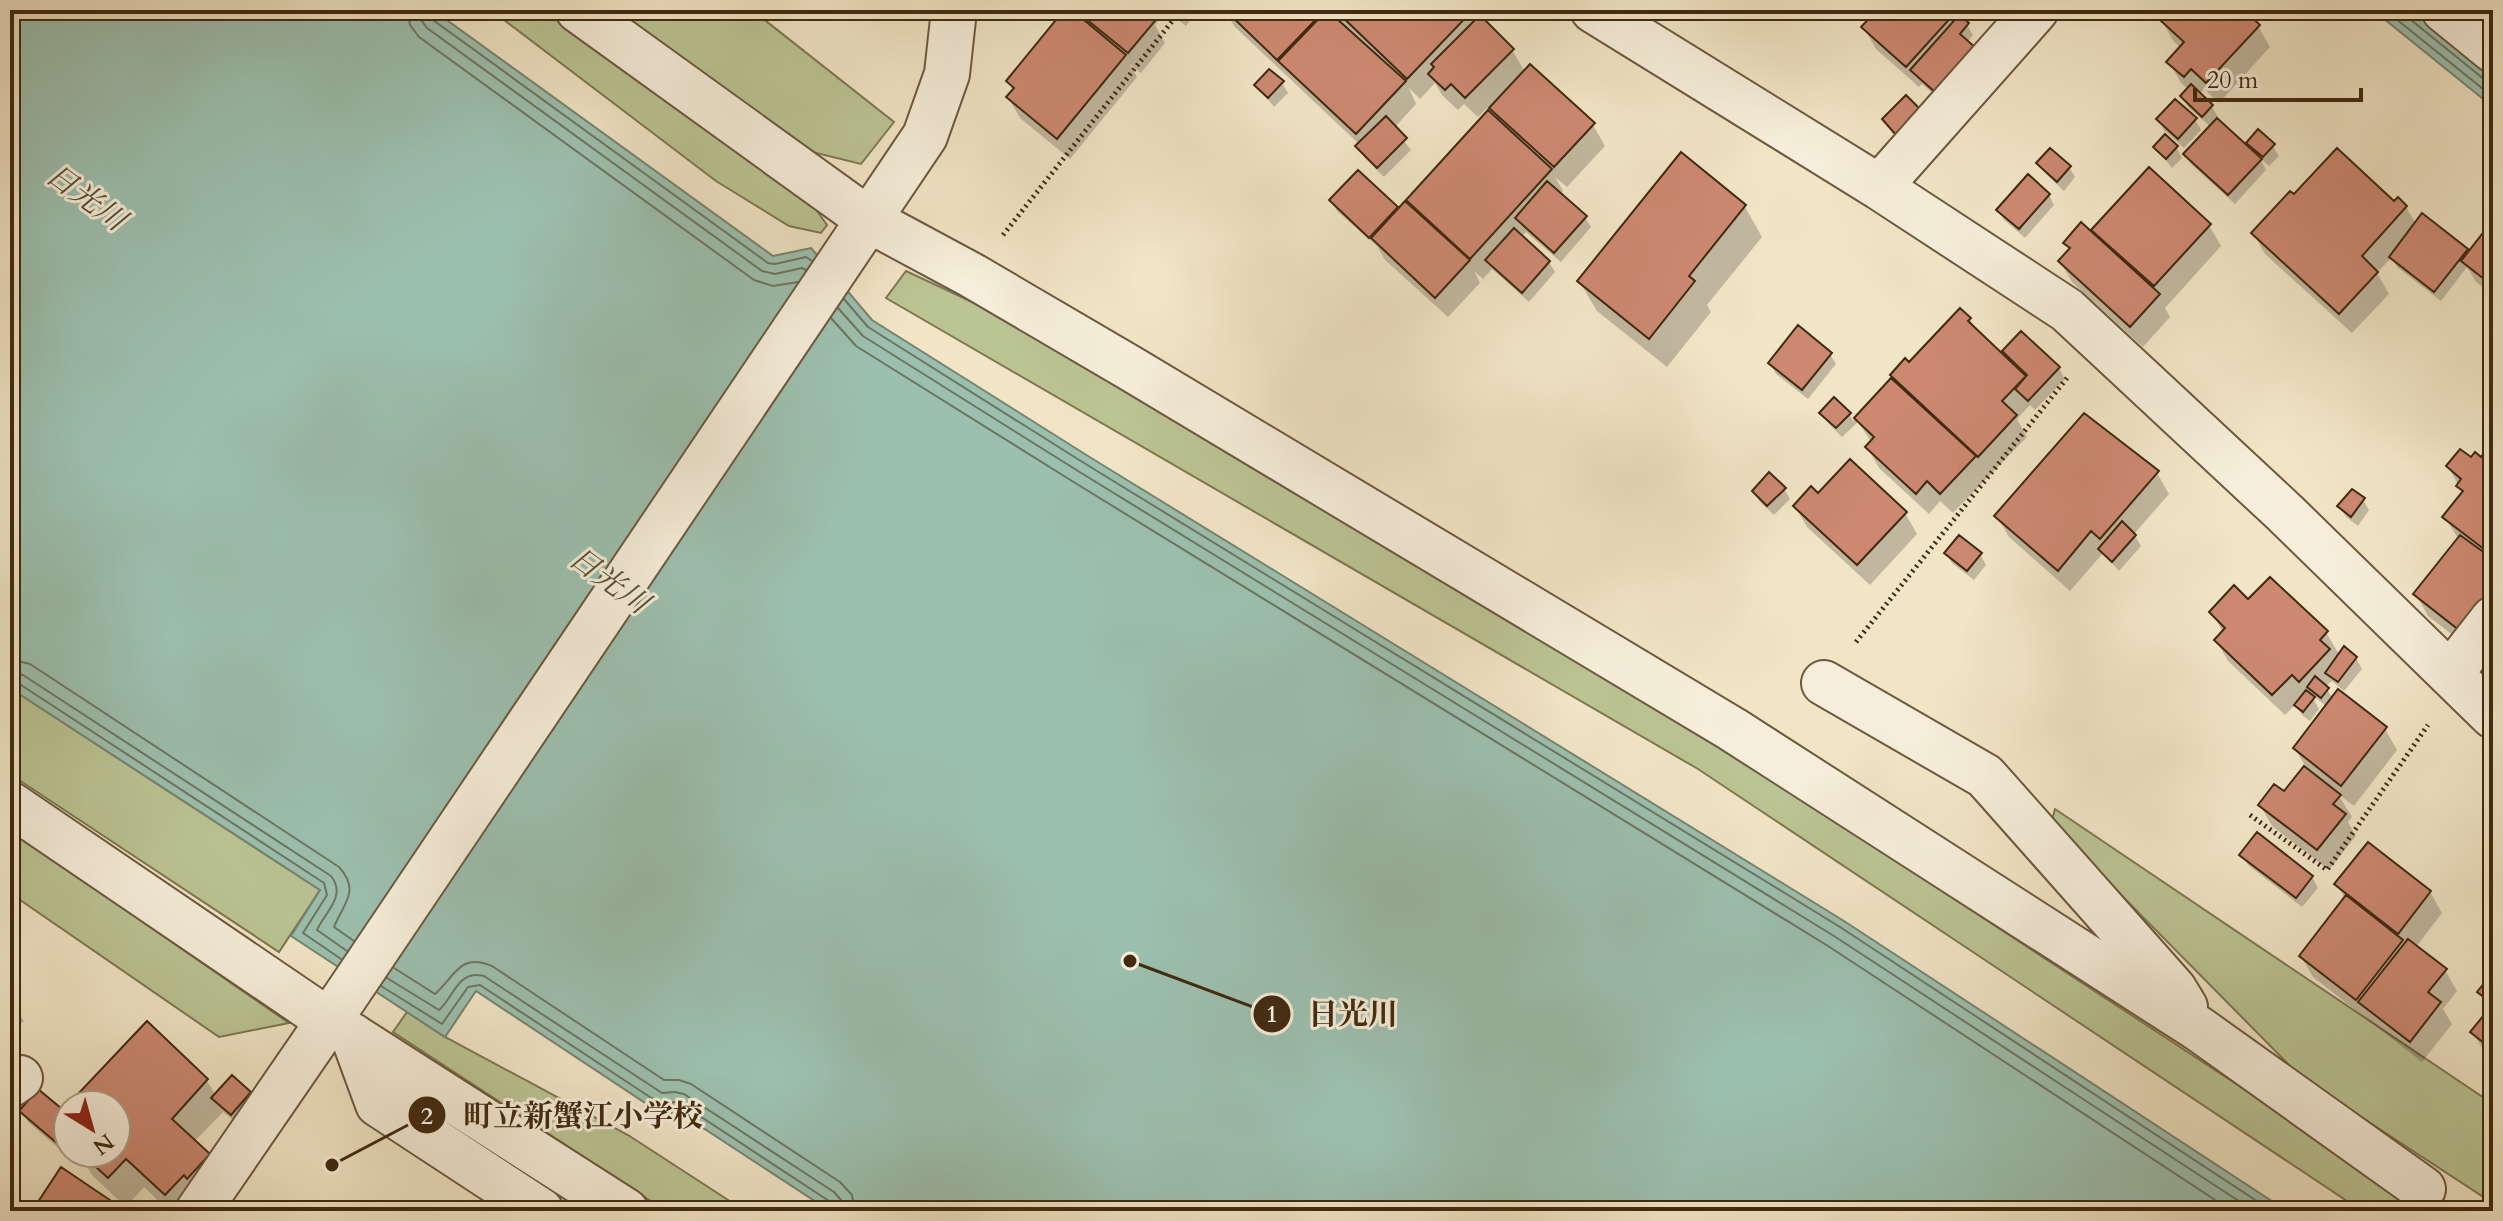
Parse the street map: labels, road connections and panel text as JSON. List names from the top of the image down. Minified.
{"water":["日光川"],"places":["日光川","町立新蟹江小学校"],"scale_bar":"20 m","north":"bottom right"}
